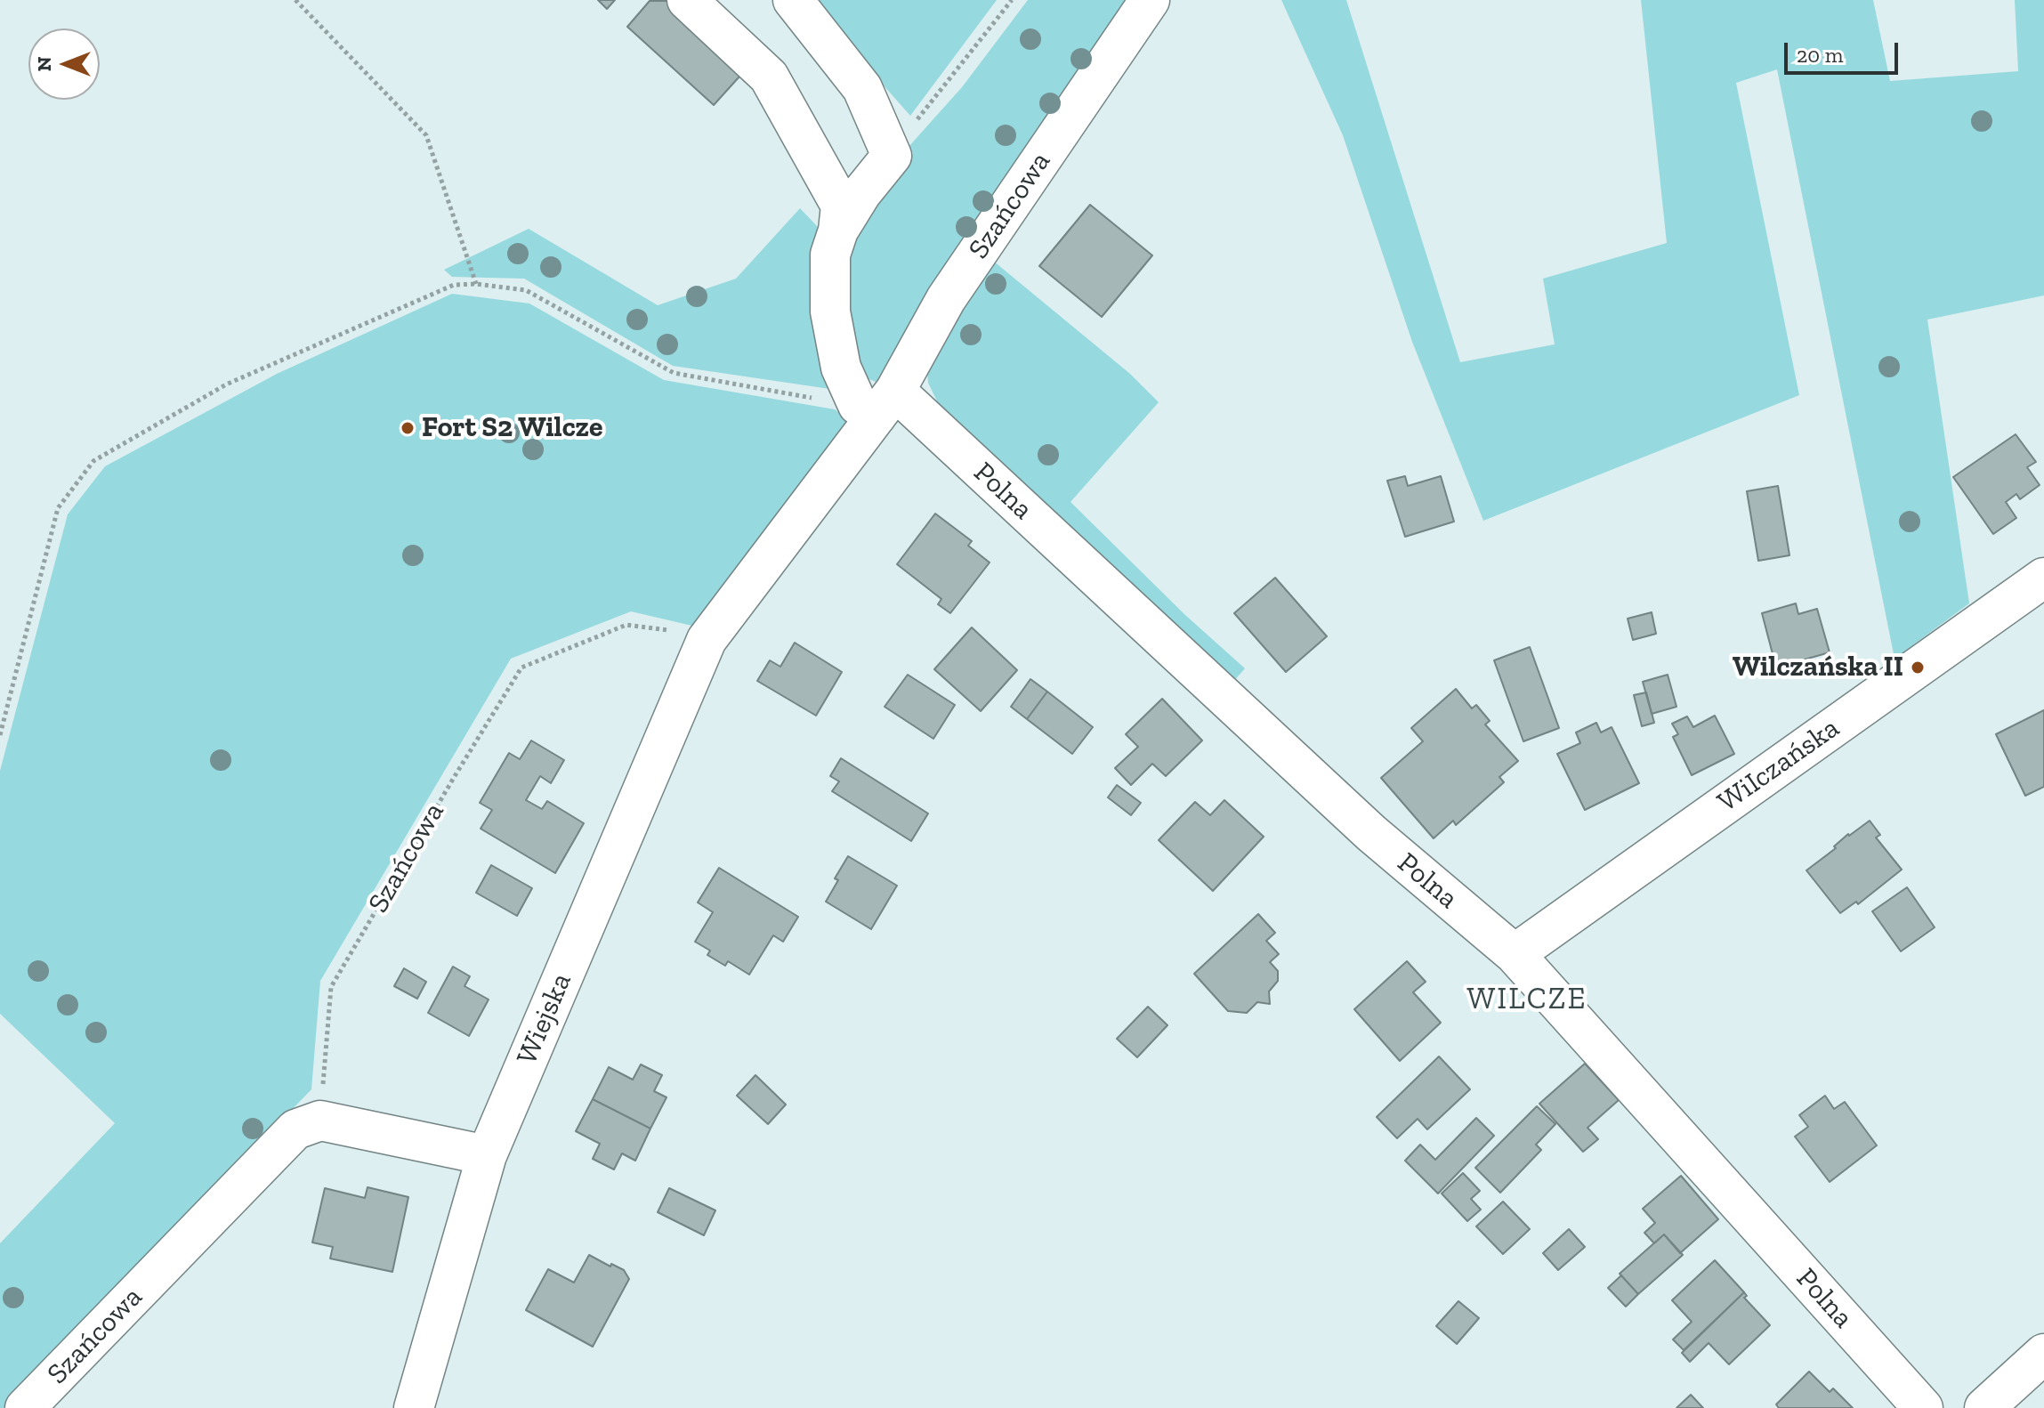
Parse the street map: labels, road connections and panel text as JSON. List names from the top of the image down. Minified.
{"streets":{"street":["Szańcowa","Polna","WiIczańska","Wiejska"]},"crossings":[["Szańcowa","Polna"],["Szańcowa","Wiejska"],["Polna","WiIczańska"]],"districts":["WILCZE"],"places":["Fort S2 Wilcze","Wilczańska II"],"scale_bar":"20 m","north":"left"}
